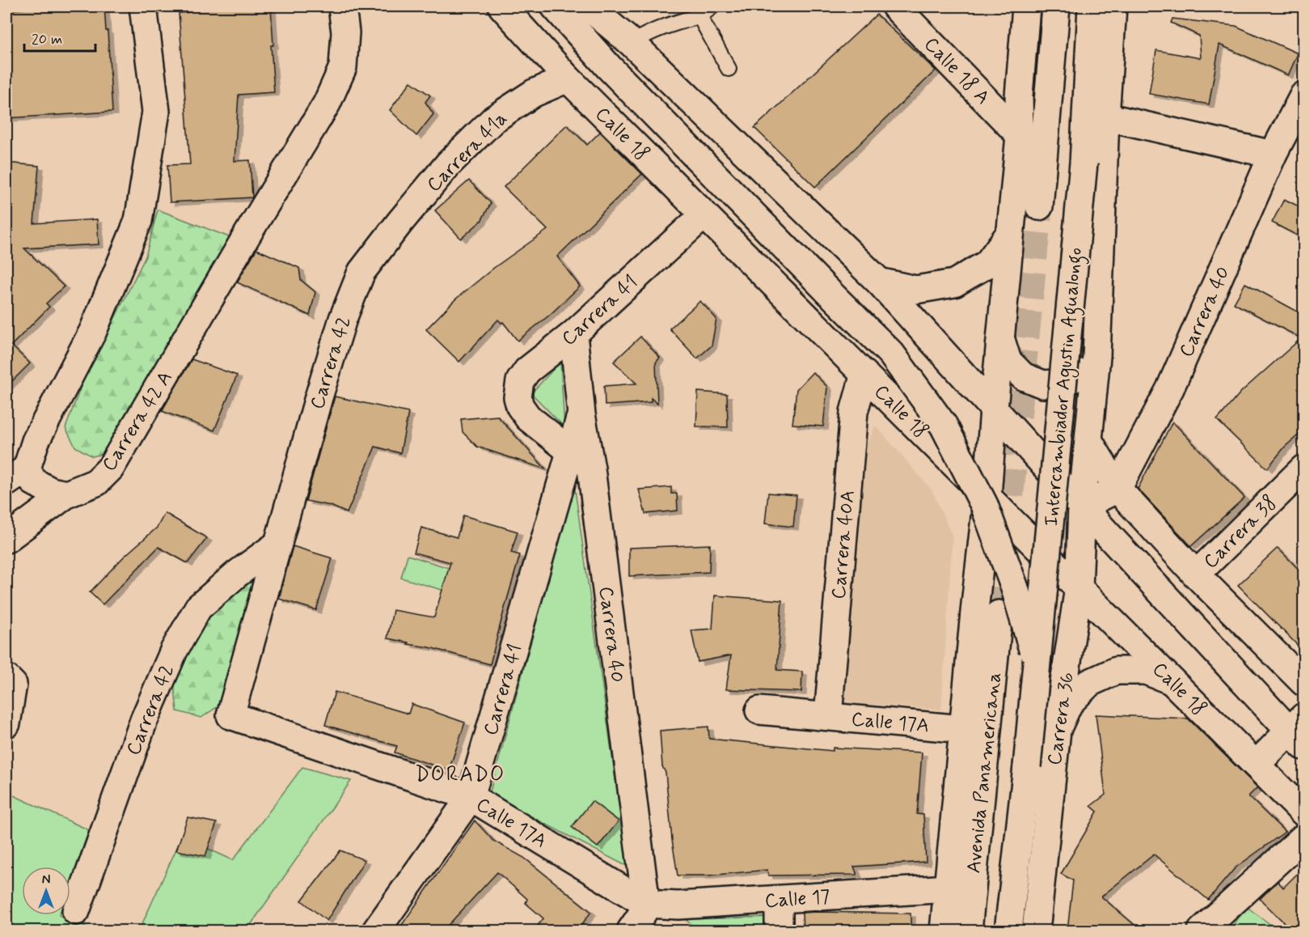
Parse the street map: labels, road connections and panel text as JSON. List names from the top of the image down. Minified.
{"streets":{"street":["Calle 18 A","Calle 18","Carrera 41a","Carrera 41","Carrera 40","Carrera 42","Intercambiador Agustin Agualongo","Carrera 42 A","Carrera 38","Carrera 40A","Carrera 36","Calle 17A","Avenida Panamericana","Calle 17"]},"crossings":[["Calle 18","Carrera 41a"],["Calle 18","Carrera 41"],["Calle 18","Carrera 40A"],["Calle 18","Carrera 36"],["Carrera 41a","Carrera 42"],["Carrera 41","Carrera 40"],["Carrera 41","Calle 17A"],["Carrera 40","Calle 17A"],["Carrera 40","Calle 17"],["Carrera 42","Calle 17A"],["Carrera 40A","Calle 17A"],["Calle 17A","Calle 17"]],"districts":["DORADO"],"scale_bar":"20 m","north":"top"}
